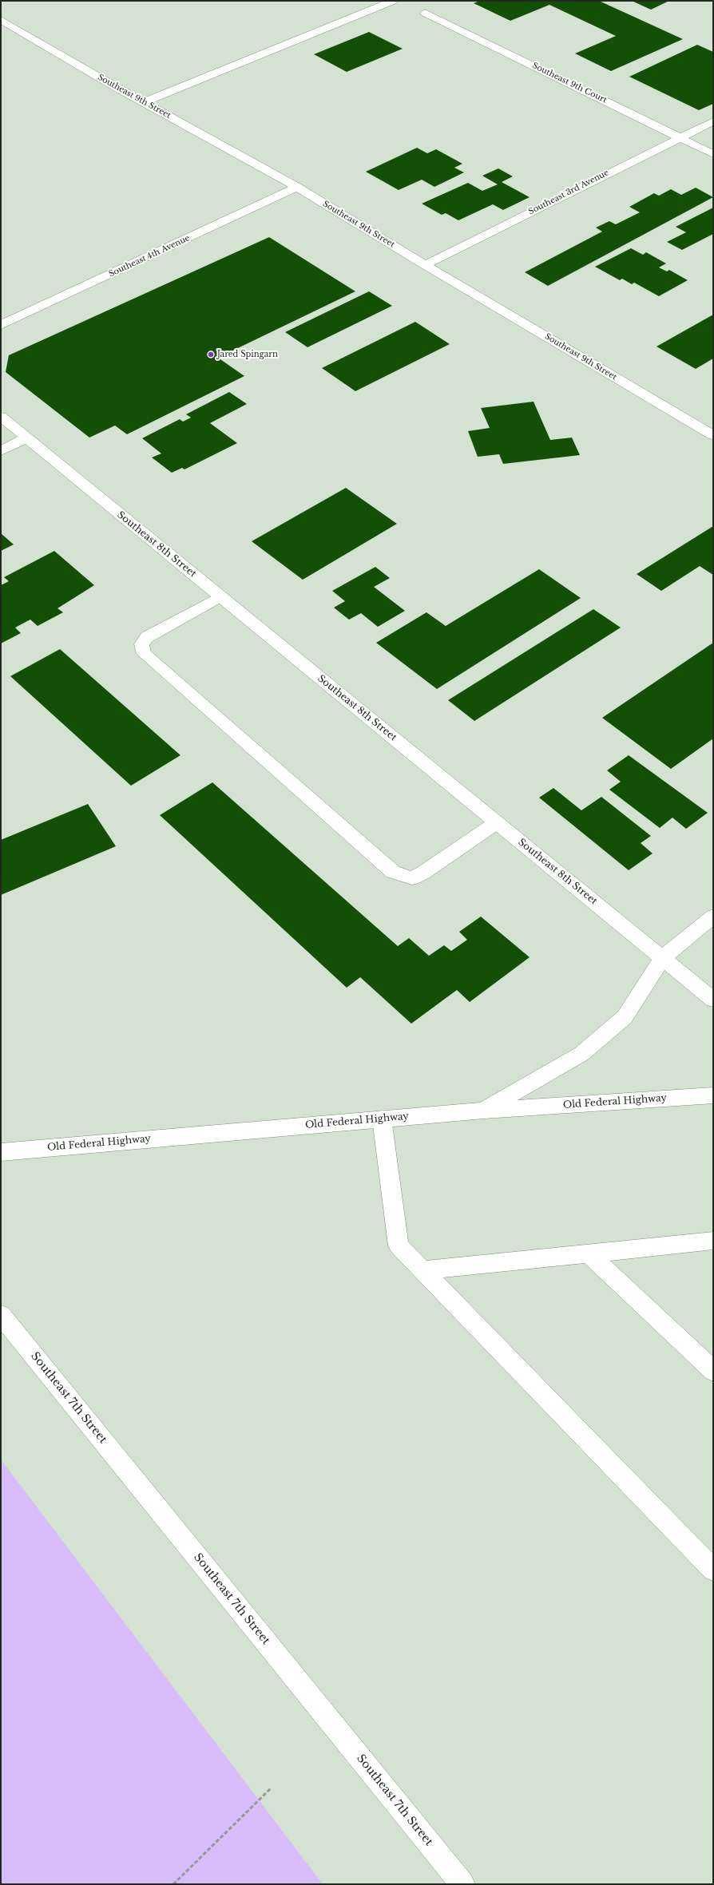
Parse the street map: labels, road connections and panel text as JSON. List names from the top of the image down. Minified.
{"streets":{"street":["Southeast 9th Court","Southeast 9th Street","Southeast 3rd Avenue","Southeast 4th Avenue","Southeast 8th Street","Old Federal Highway","Southeast 7th Street"]},"crossings":[["Southeast 9th Court","Southeast 3rd Avenue"],["Southeast 9th Street","Southeast 3rd Avenue"],["Southeast 9th Street","Southeast 4th Avenue"]],"places":["Jared Spingarn"]}
